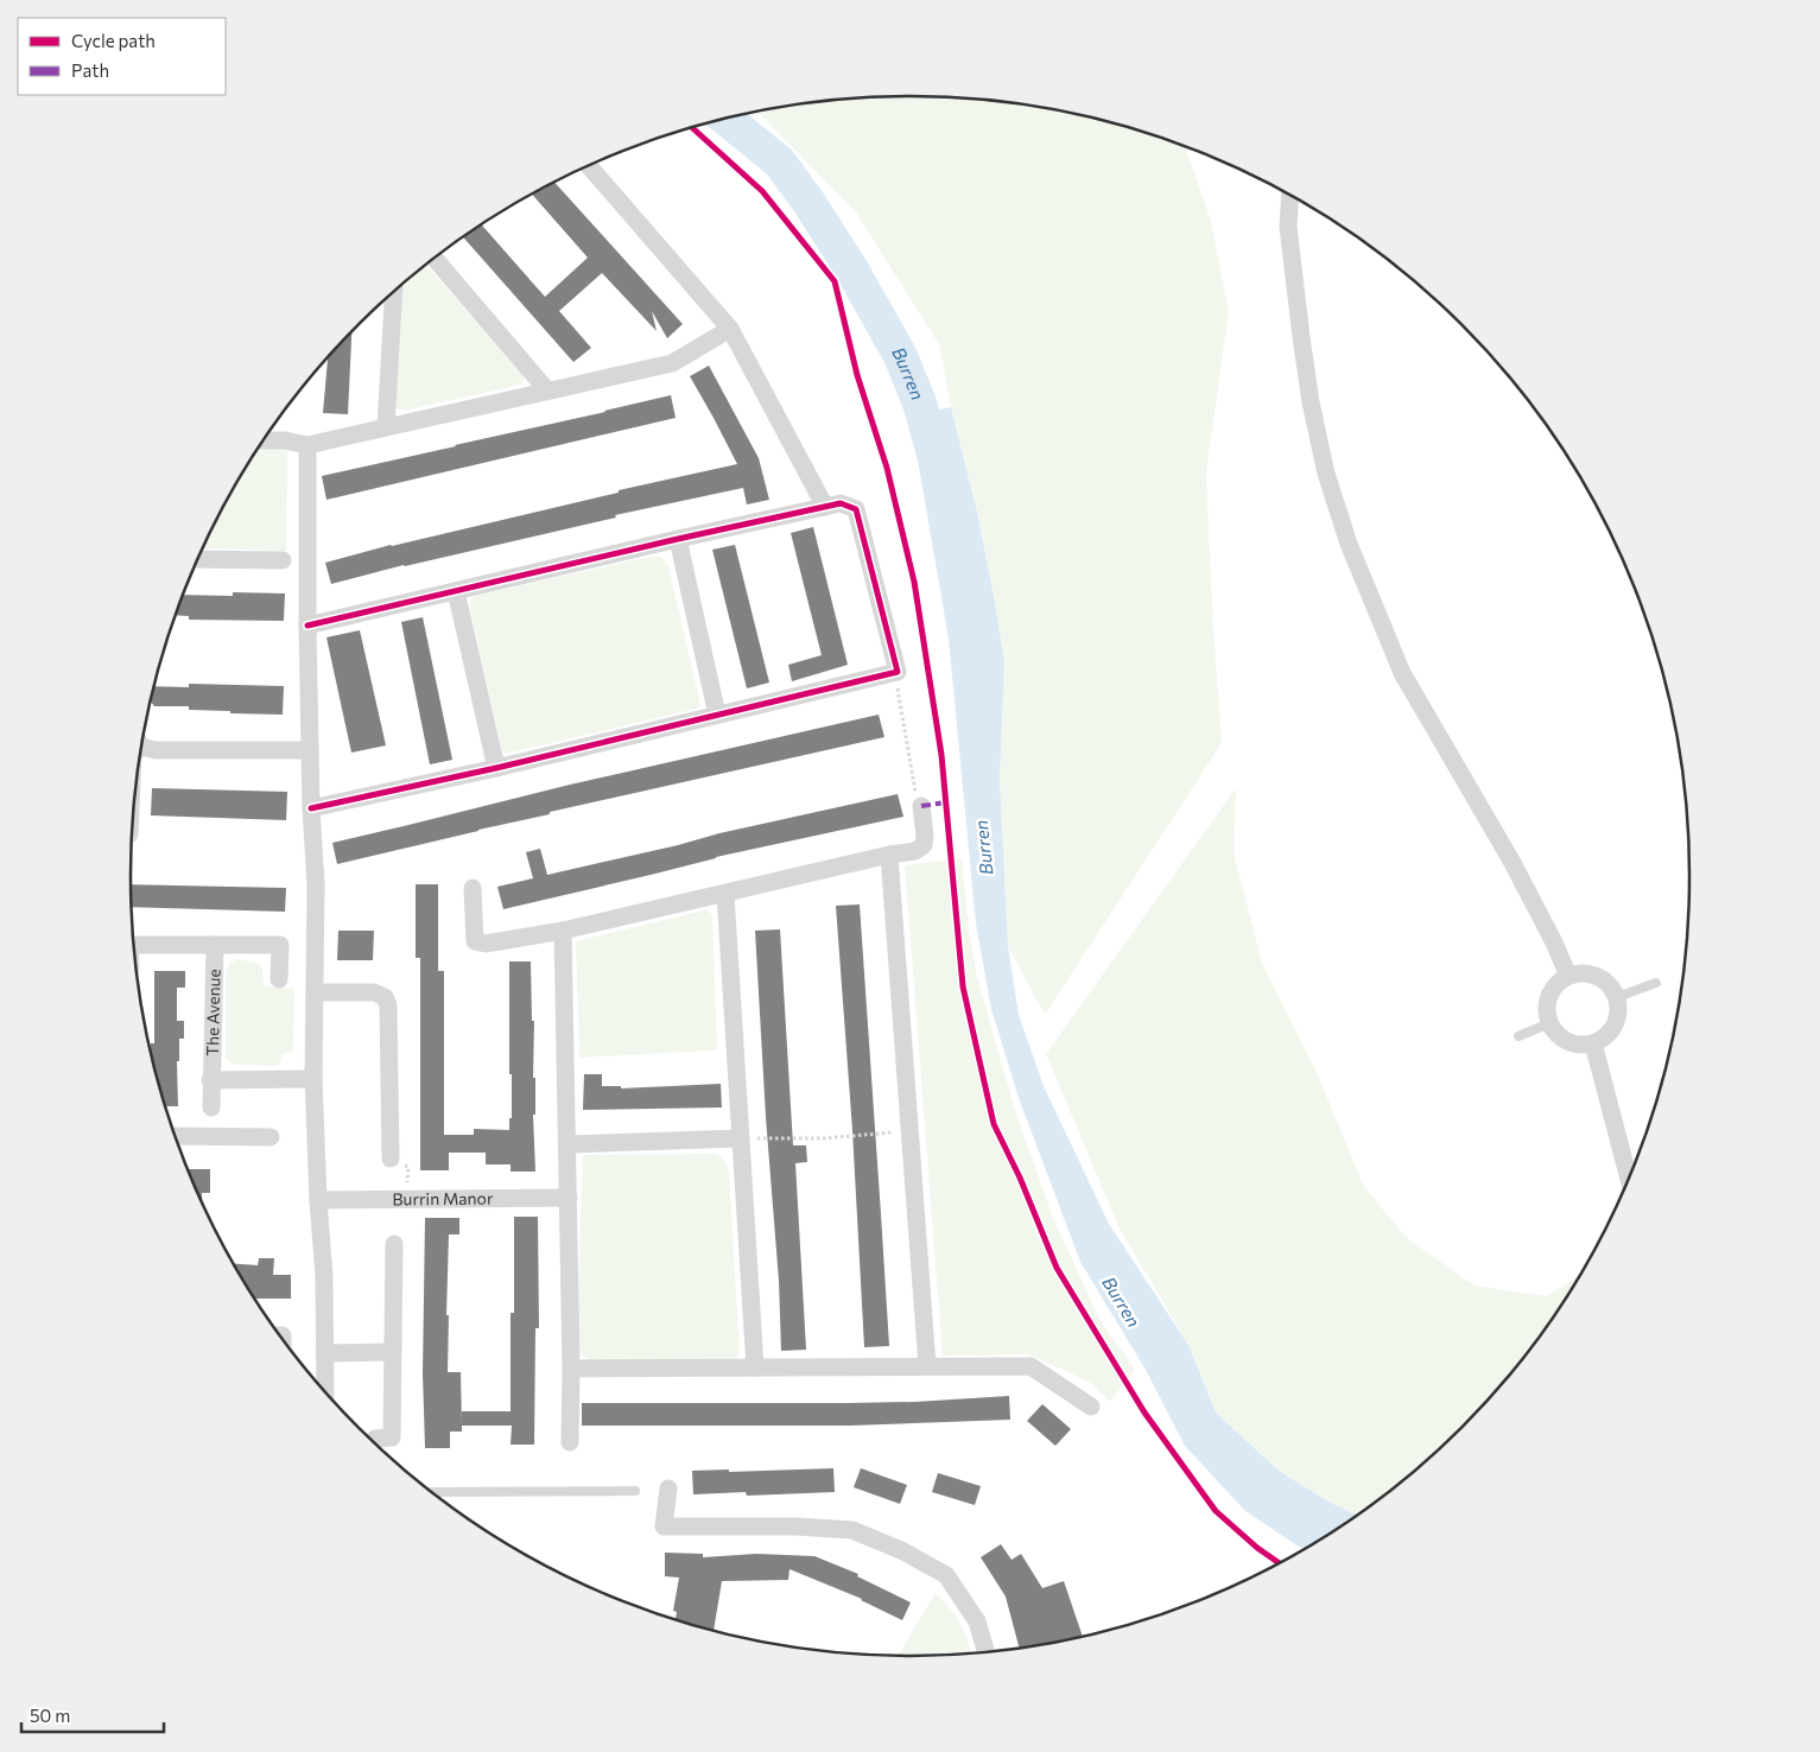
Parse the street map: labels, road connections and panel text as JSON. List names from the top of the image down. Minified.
{"streets":{"street":["The Avenue","Burrin Manor"]},"water":["Burren"],"legend":["Cycle path","Path"],"scale_bar":"50 m"}
